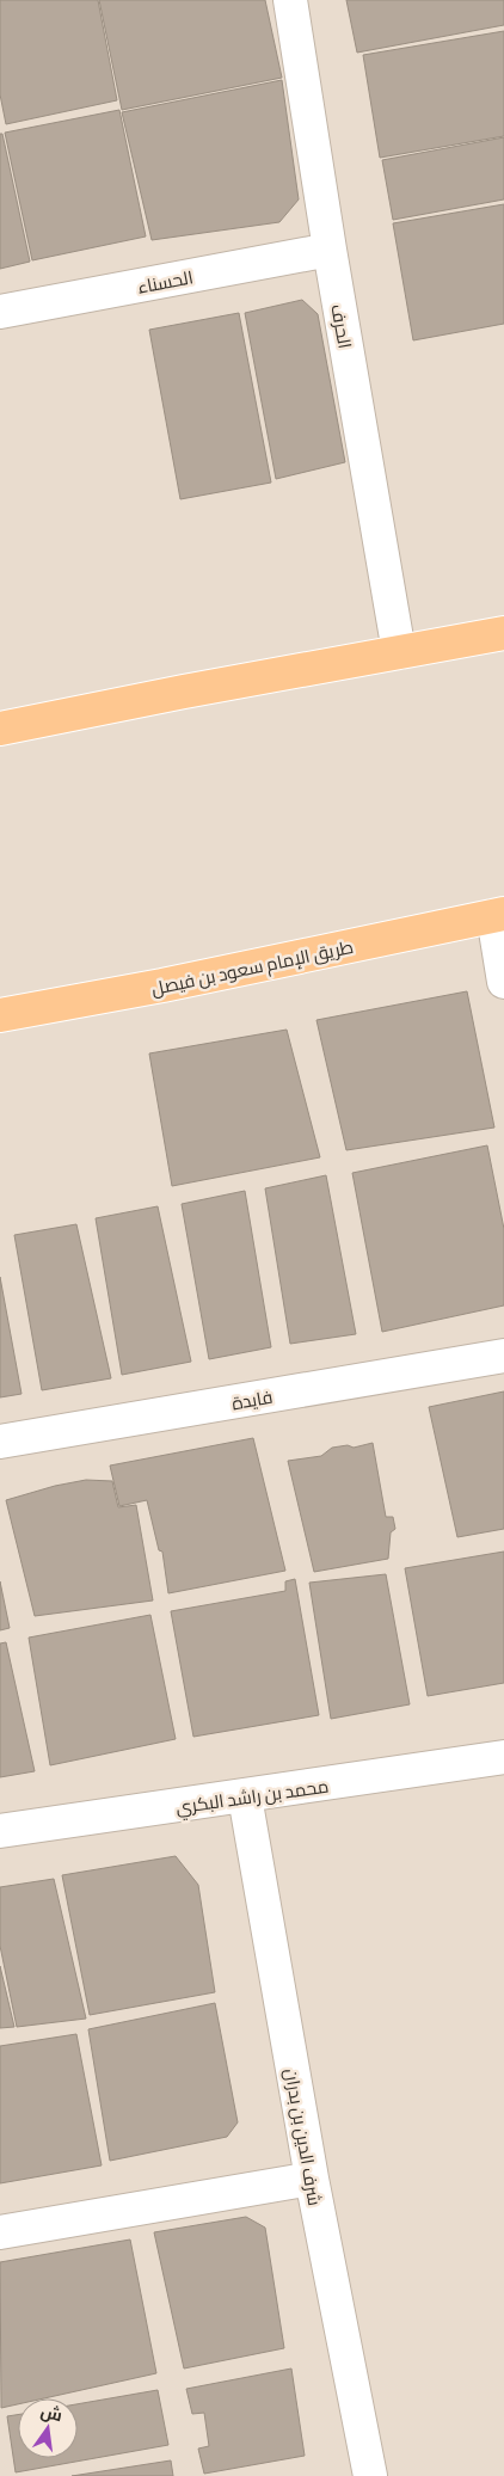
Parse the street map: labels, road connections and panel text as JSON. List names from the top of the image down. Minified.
{"streets":{"main road":["طريق الإمام سعود بن فيصل"],"street":["الحسناء","الحرف","فايدة","محمد بن راشد البكري","شرف الدين بن بدران"]},"crossings":[["الحسناء","الحرف"],["محمد بن راشد البكري","شرف الدين بن بدران"]],"north":"top"}
